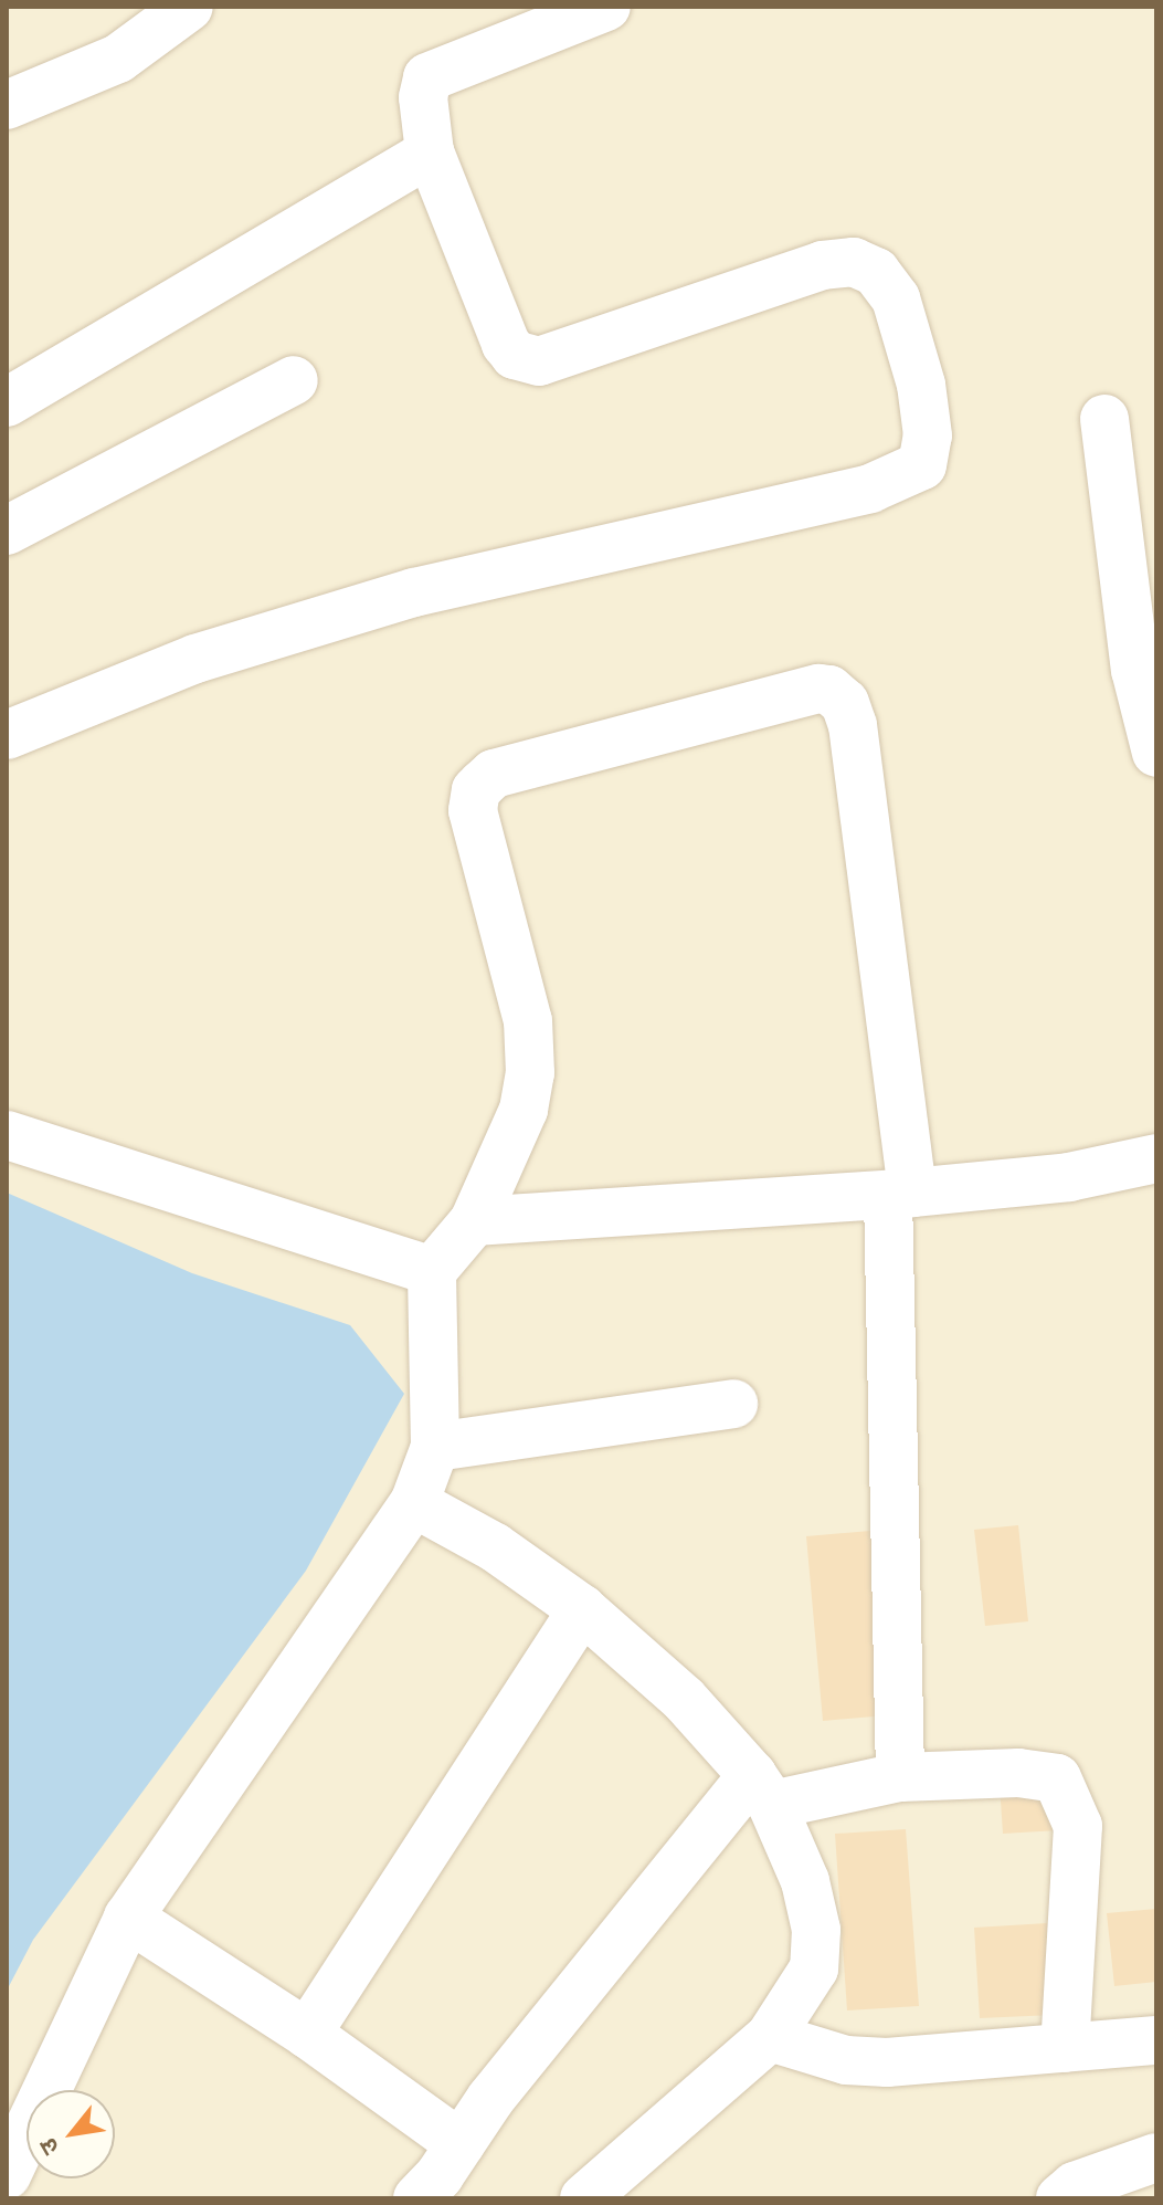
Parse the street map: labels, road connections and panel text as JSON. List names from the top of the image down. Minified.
{"north":"bottom left"}
